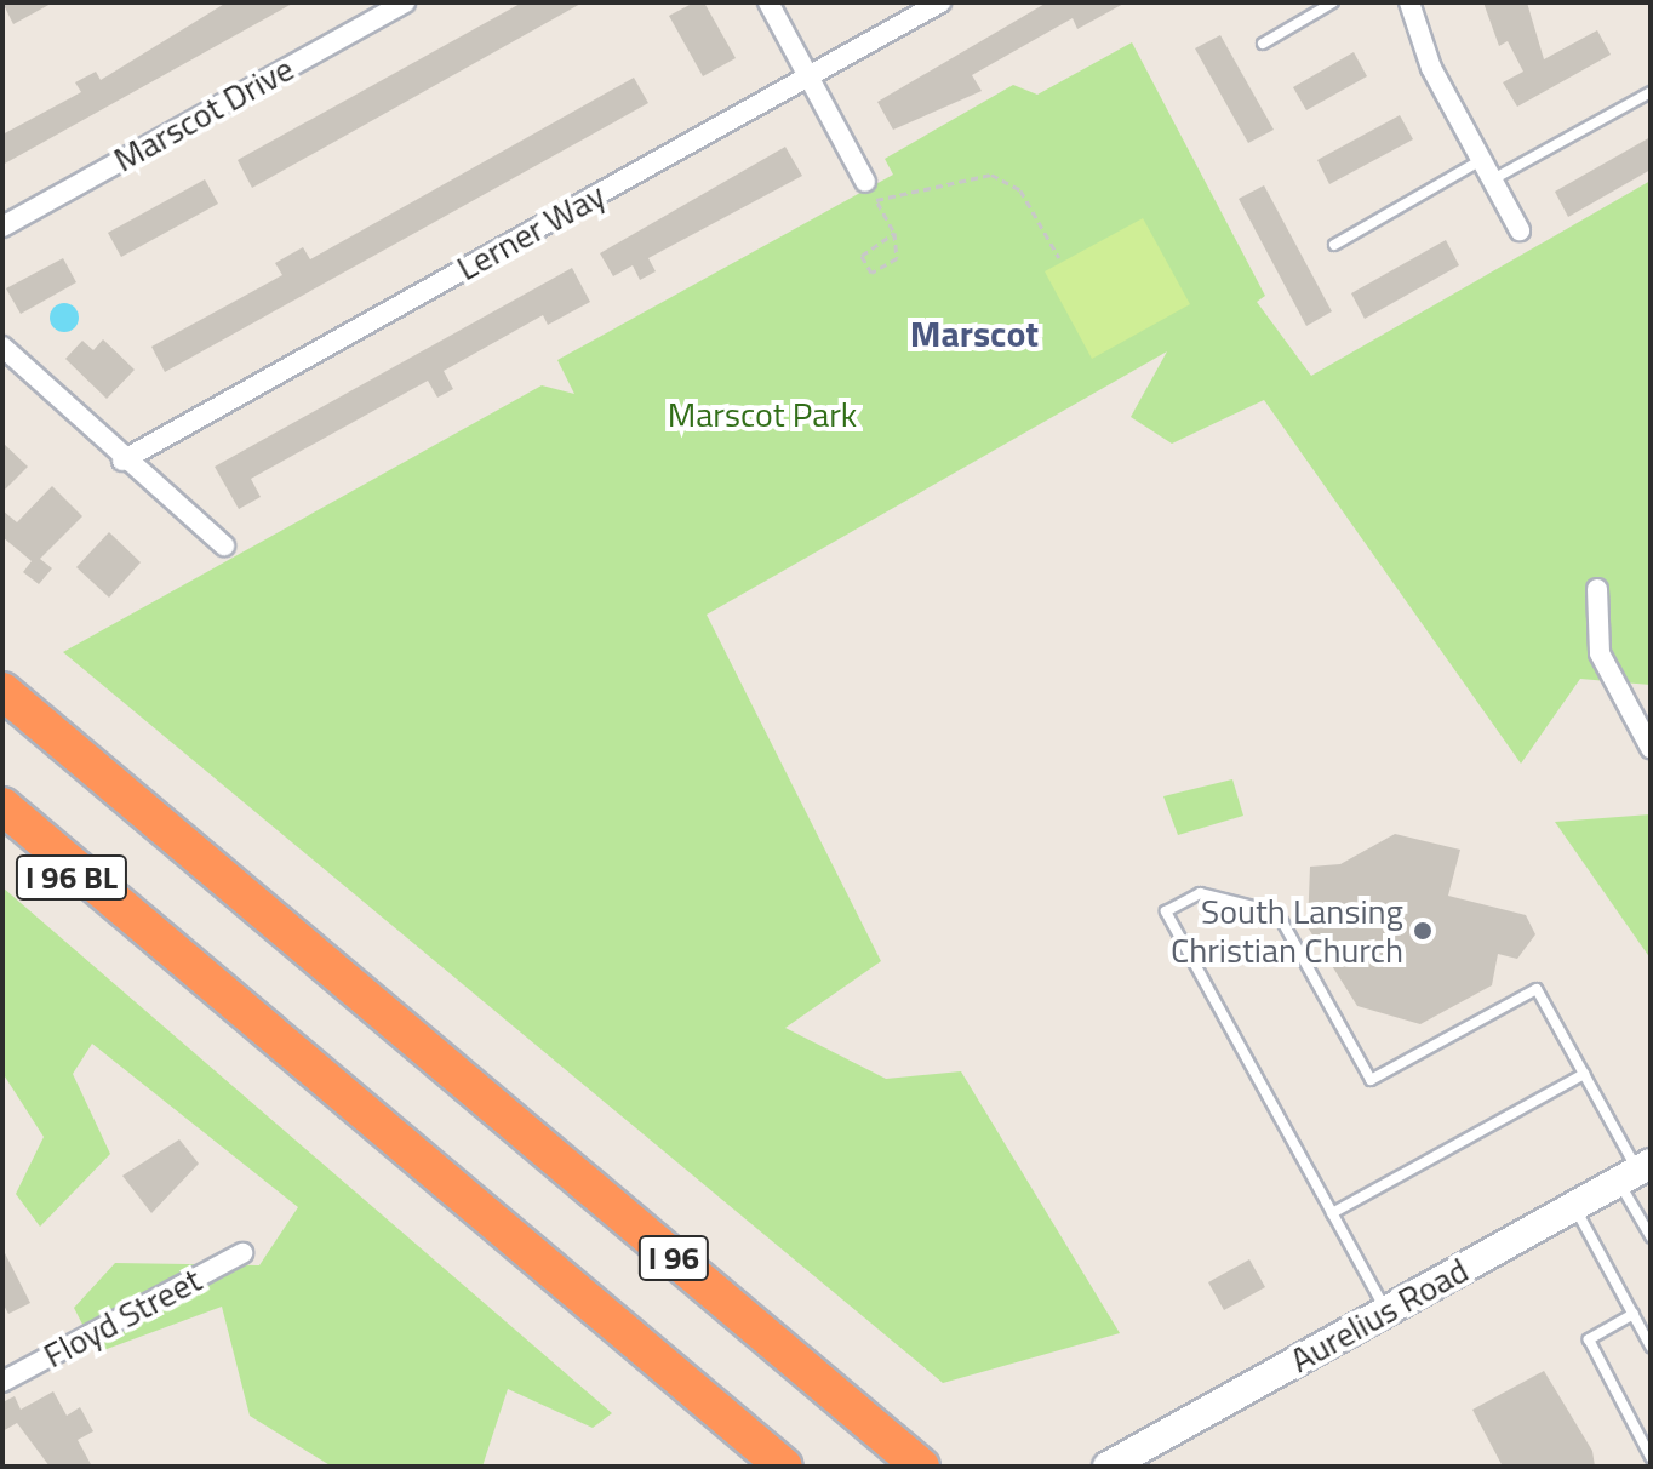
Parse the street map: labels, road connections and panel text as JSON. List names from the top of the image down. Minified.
{"streets":{"highway":["I 96 BL","I 96"],"street":["Marscot Drive","Lerner Way","Aurelius Road","Floyd Street"]},"crossings":[["I 96 BL","I 96"]],"districts":["Marscot"],"parks":["Marscot Park"],"places":["South Lansing Christian Church"]}
